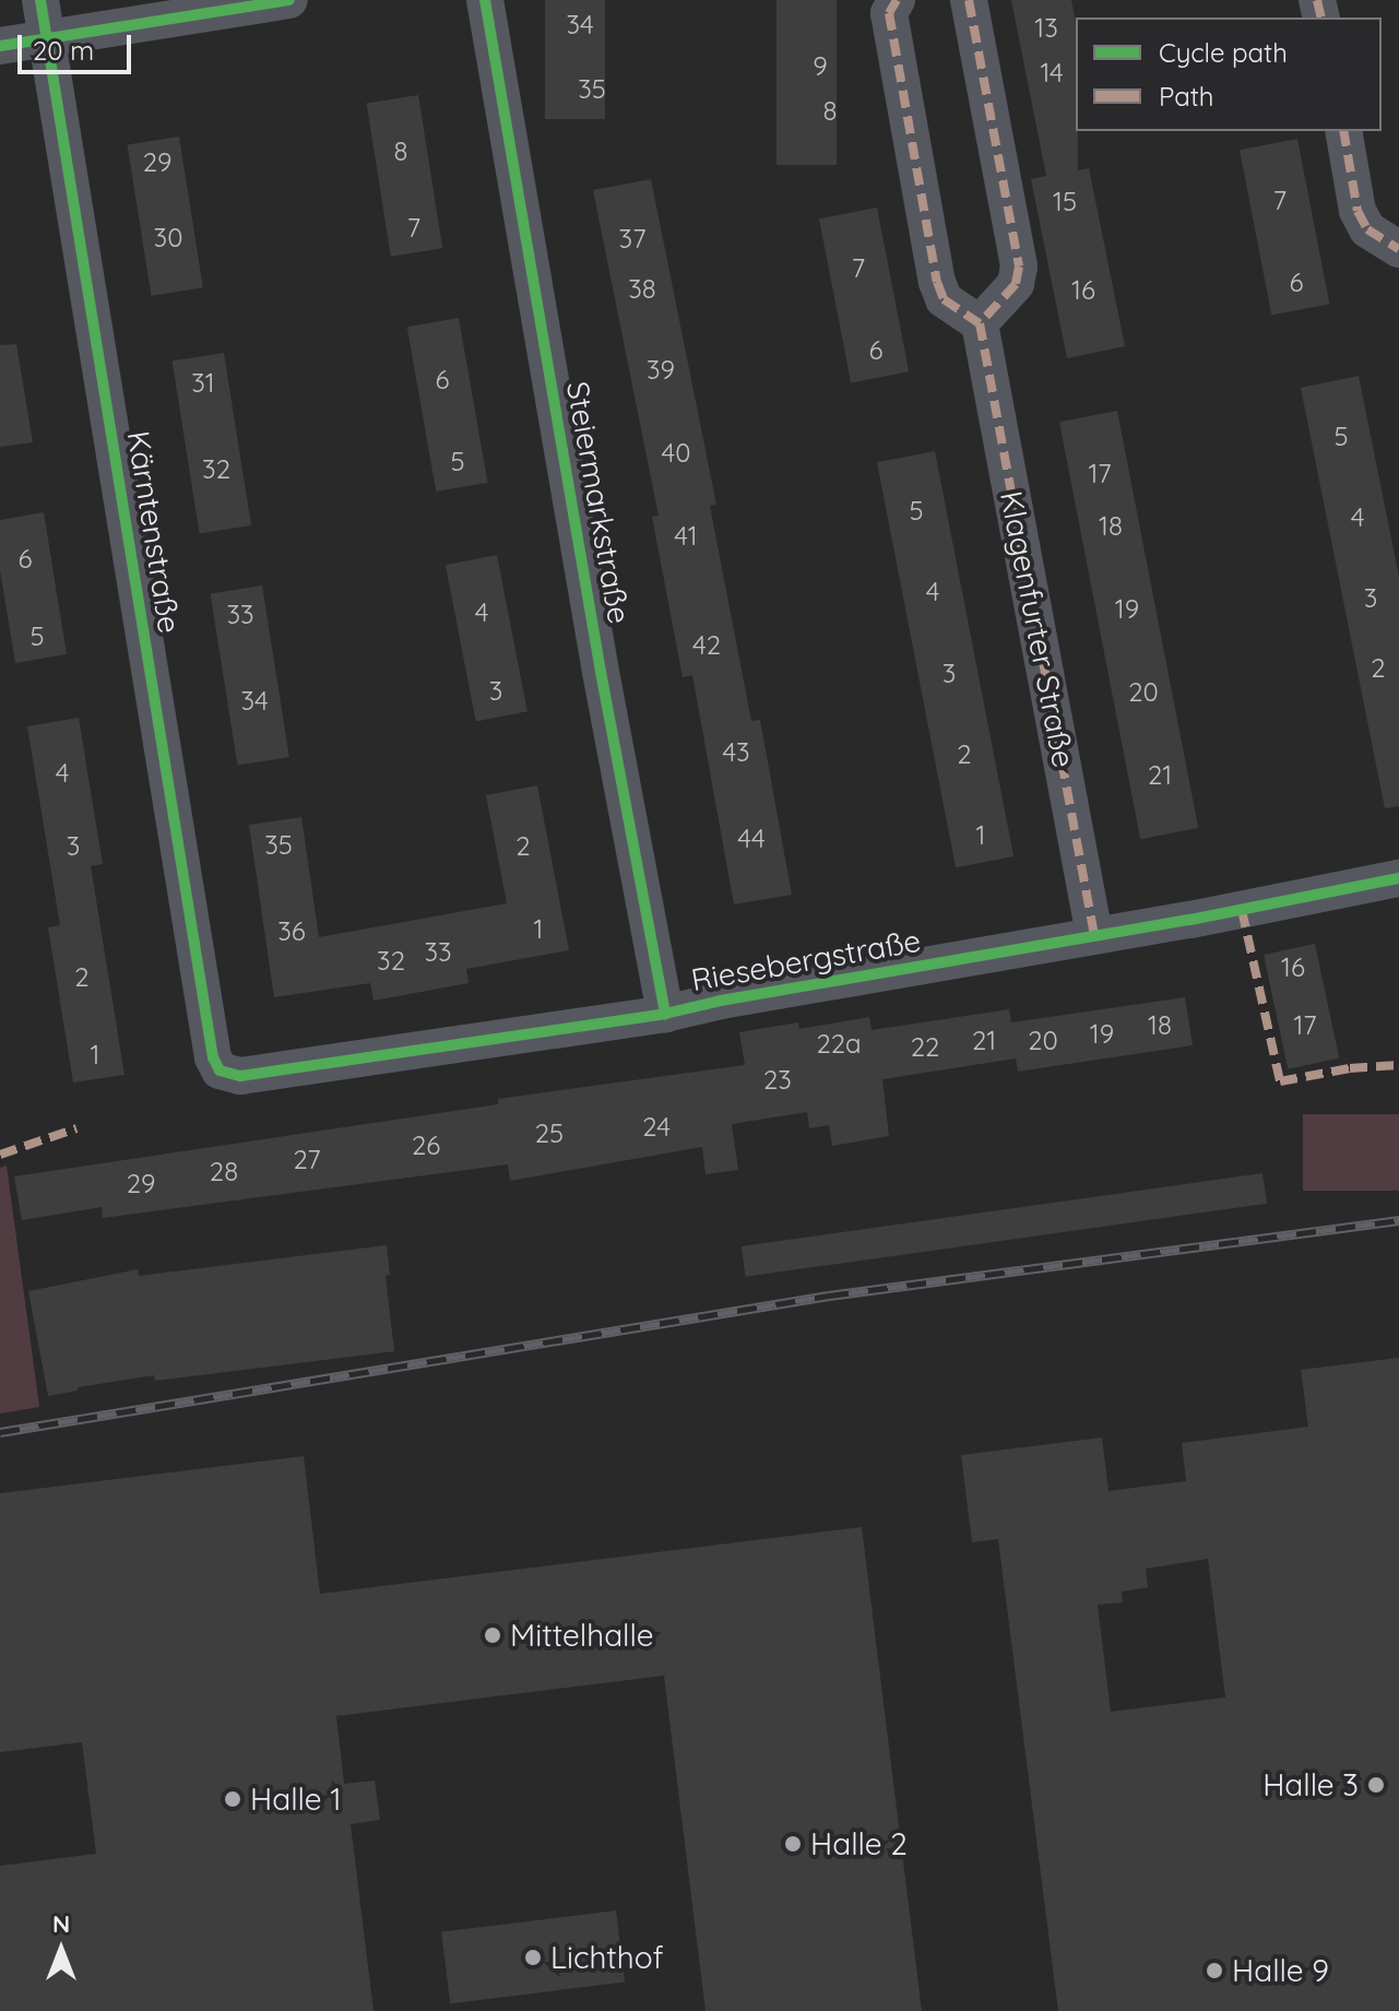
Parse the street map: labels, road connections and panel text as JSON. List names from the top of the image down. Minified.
{"streets":{"street":["Steiermarkstraße","Kärntenstraße","Klagenfurter Straße","Riesebergstraße"]},"crossings":[["Steiermarkstraße","Riesebergstraße"],["Kärntenstraße","Riesebergstraße"],["Klagenfurter Straße","Riesebergstraße"]],"places":["Mittelhalle","Halle 3","Halle 1","Halle 2","Lichthof","Halle 9"],"house_numbers":["34","13","9","14","35","8","8","29","7","15","7","30","37","7","6","38","16","6","39","6","31","5","40","5","32","17","5","4","18","41","6","4","3","19","4","33","5","42","2","3","3","20","34","43","2","4","21","1","44","35","3","2","1","36","33","32","16","2","18","17","19","21","20","22a","22","1","23","24","25","26","27","28","29"],"legend":["Cycle path","Path"],"scale_bar":"20 m","north":"top"}
